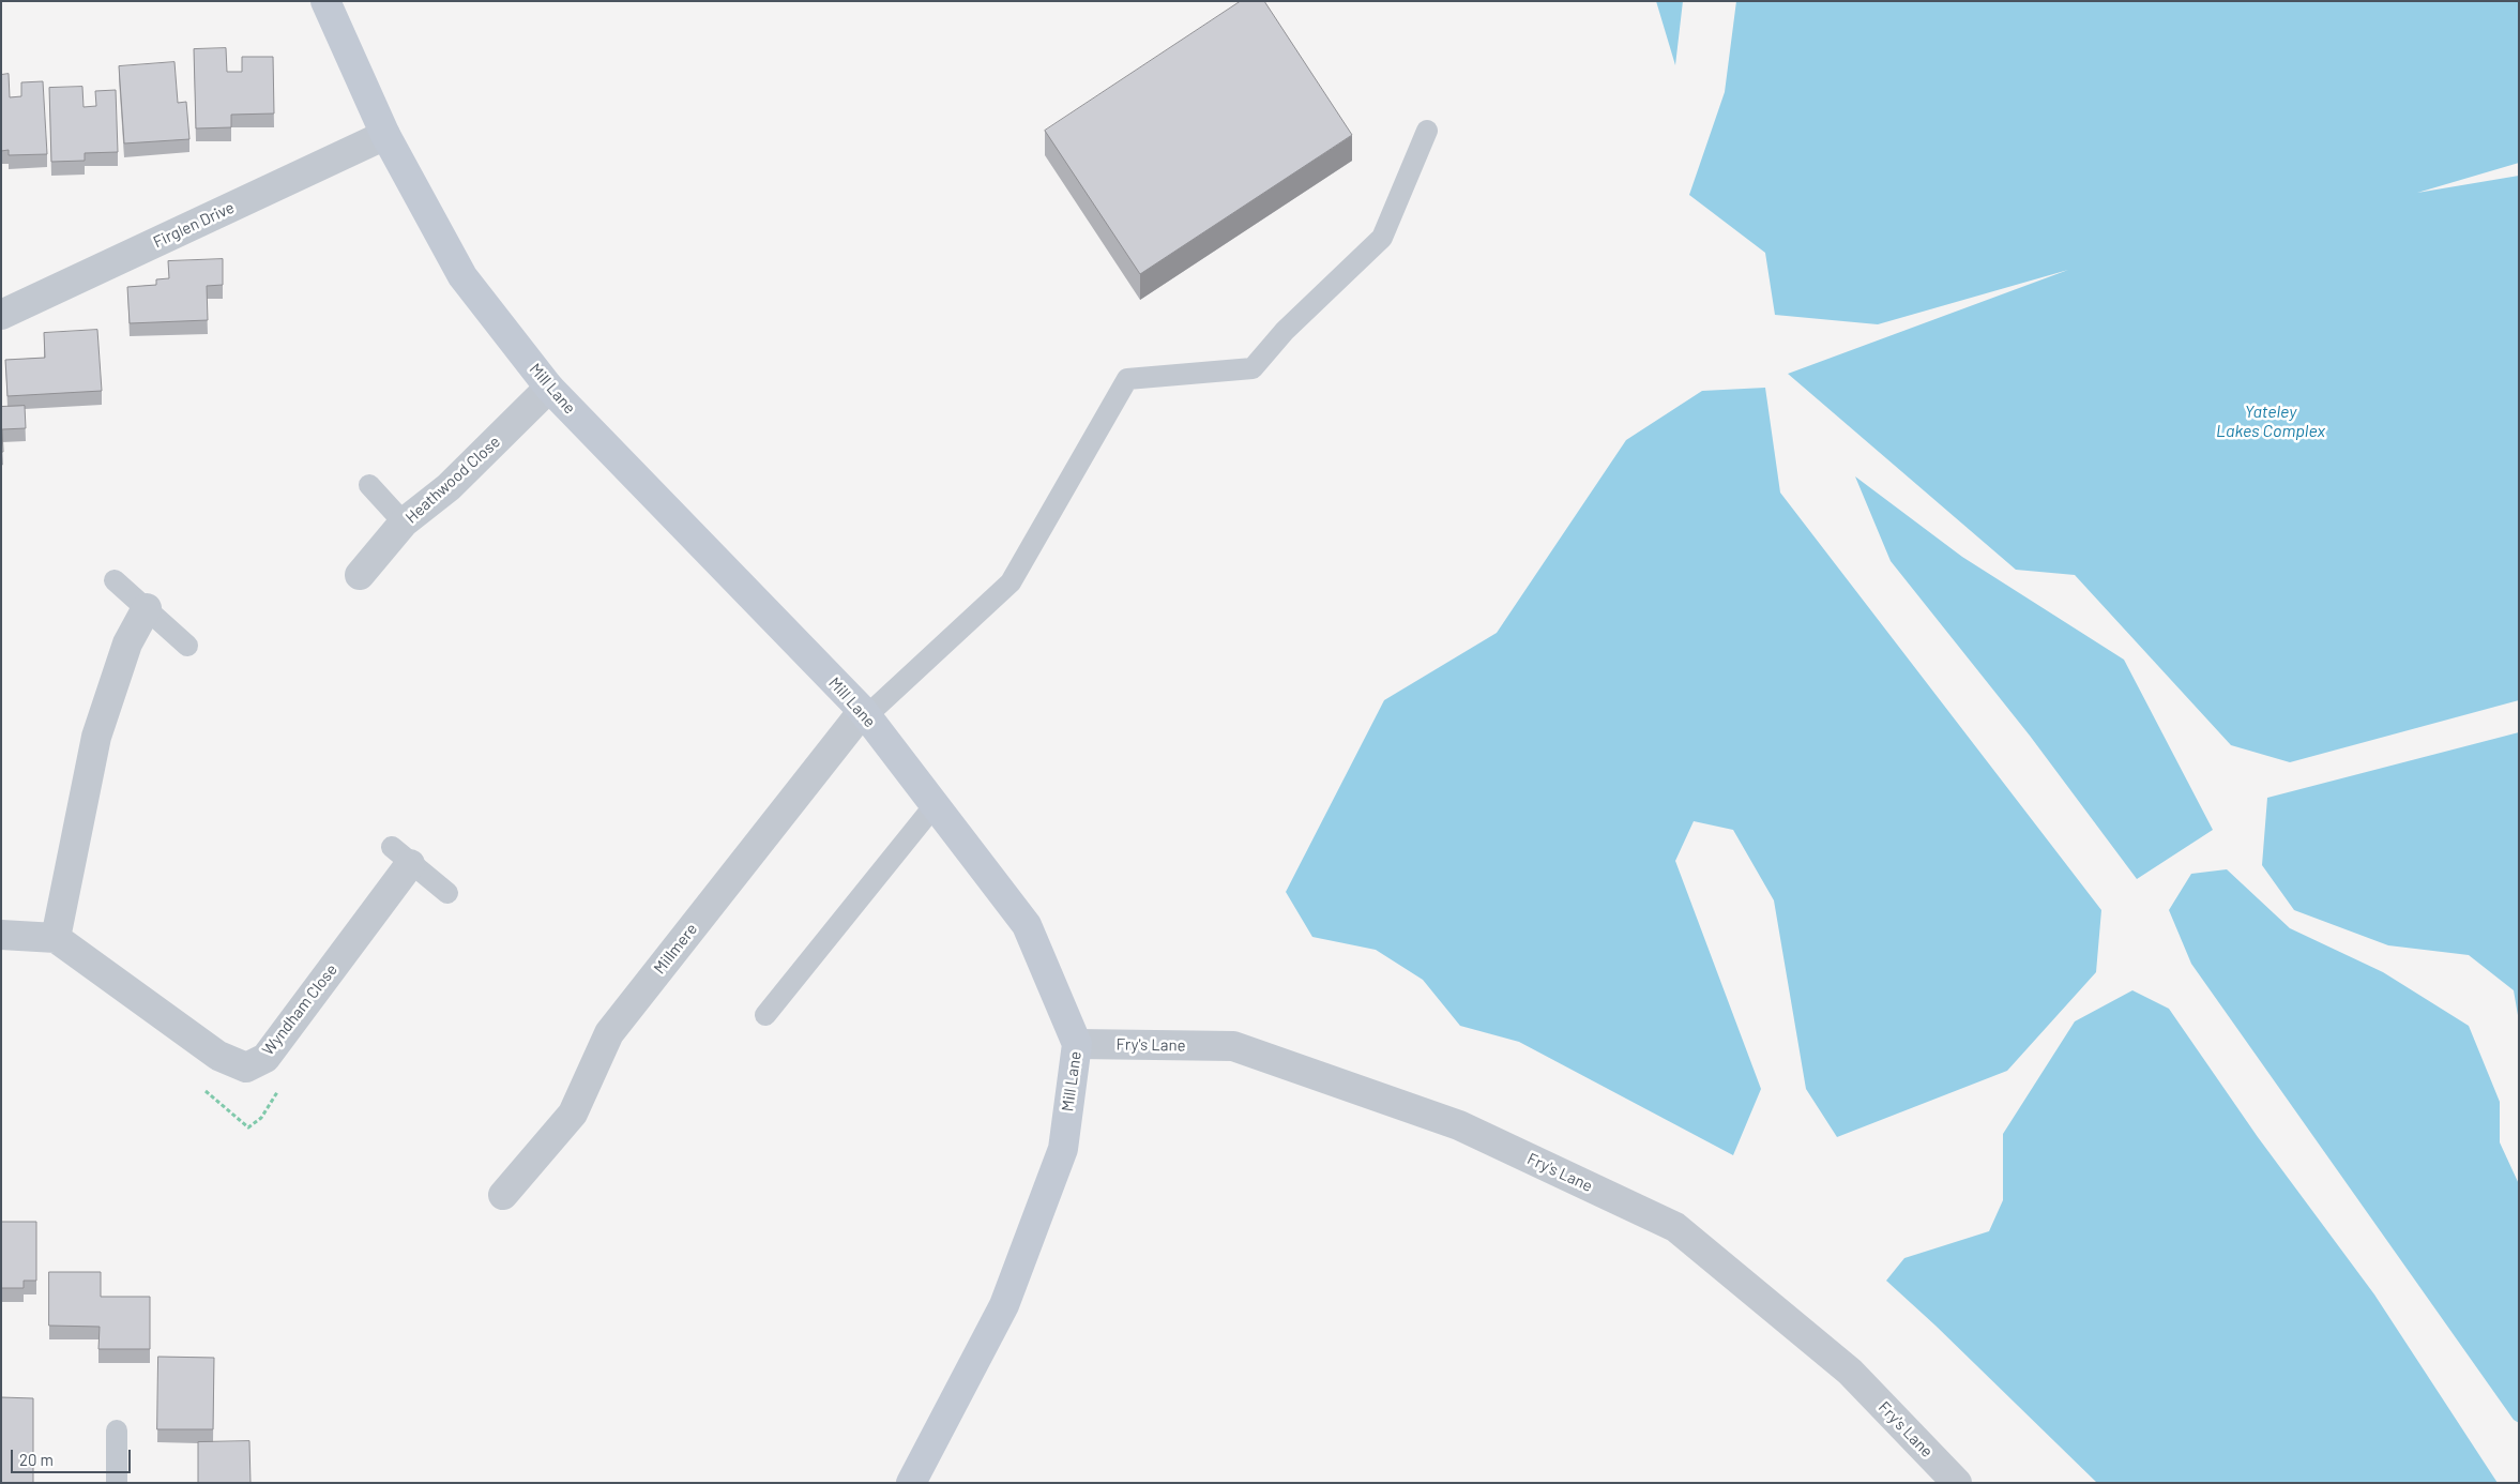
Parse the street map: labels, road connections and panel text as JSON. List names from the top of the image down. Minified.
{"streets":{"street":["Firglen Drive","Mill Lane","Heathwood Close","Millmere","Wyndham Close","Fry's Lane"]},"crossings":[["Firglen Drive","Mill Lane"],["Mill Lane","Heathwood Close"],["Mill Lane","Millmere"],["Mill Lane","Fry's Lane"]],"water":["Yateley Lakes Complex"],"scale_bar":"20 m"}
